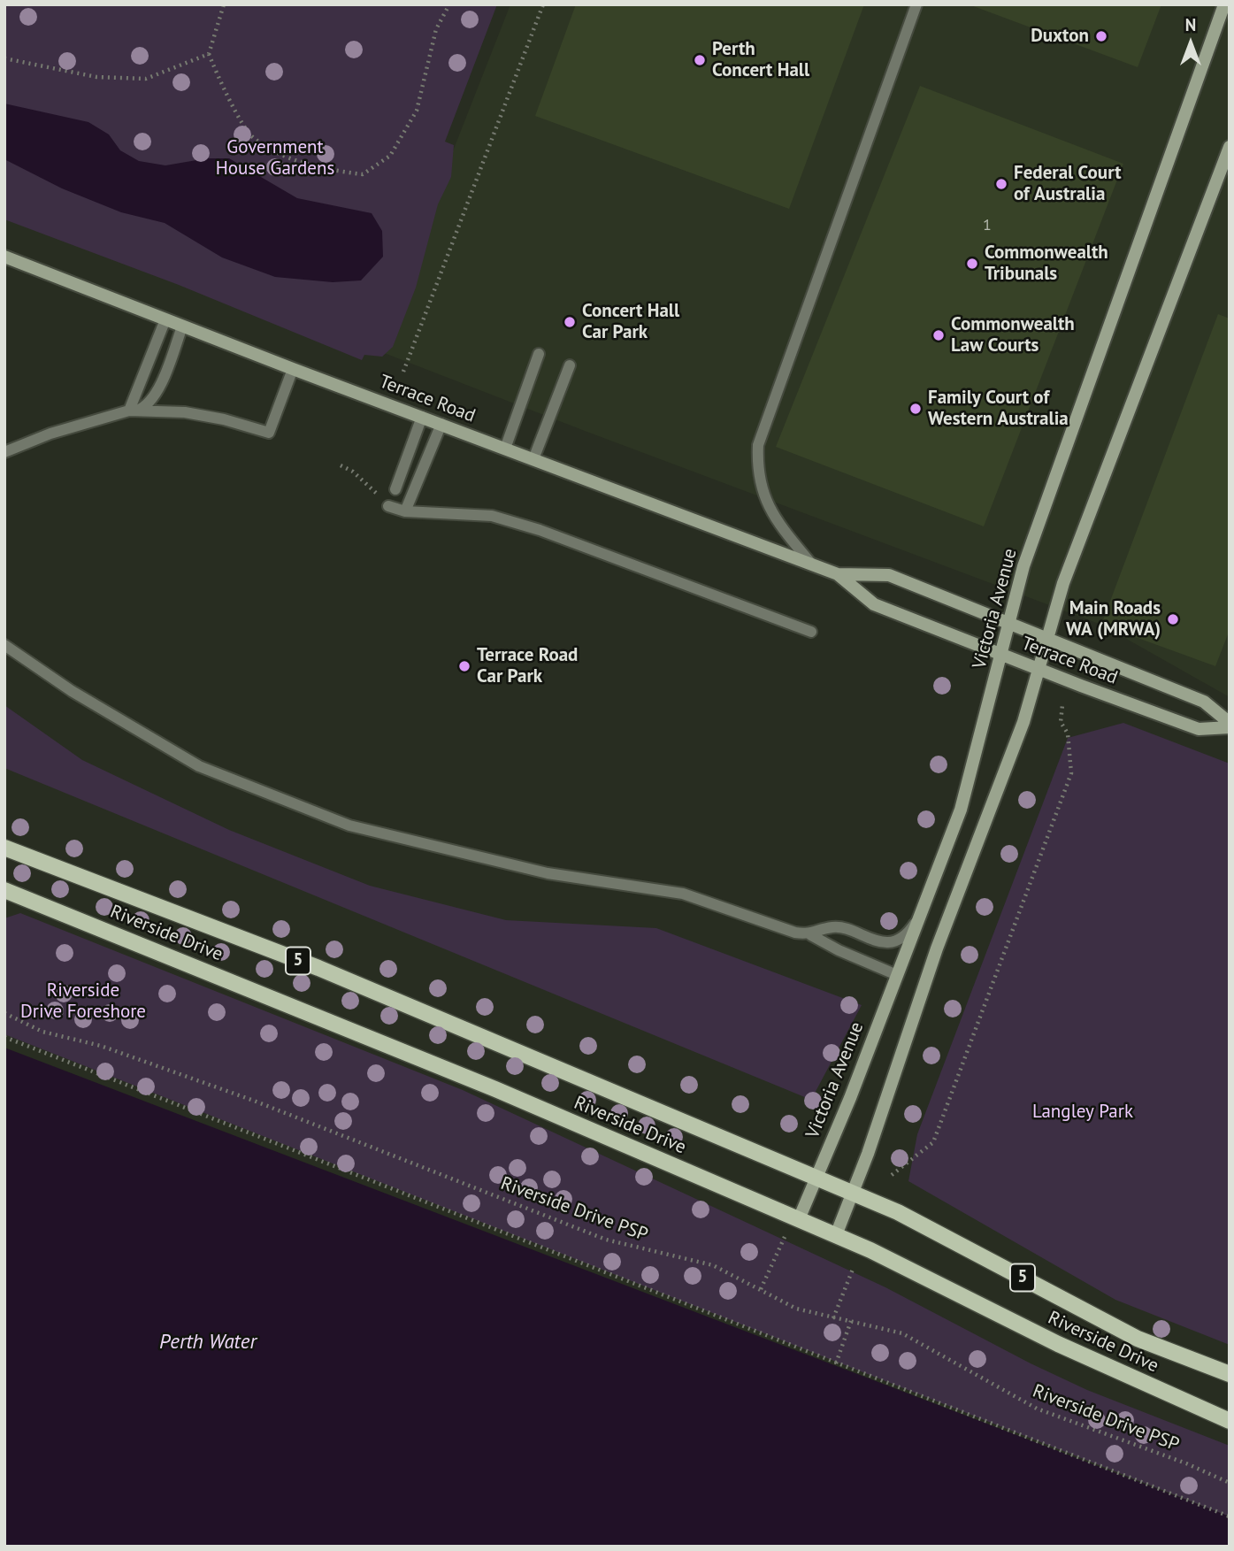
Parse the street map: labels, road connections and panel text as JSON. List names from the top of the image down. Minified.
{"streets":{"main road":["Terrace Road","Victoria Avenue","Riverside Drive","5"],"path":["Riverside Drive PSP"]},"crossings":[["Terrace Road","Victoria Avenue"],["Victoria Avenue","Riverside Drive"]],"water":["Perth Water"],"parks":["Government House Gardens","Riverside Drive Foreshore","Langley Park"],"places":["Duxton","Perth Concert Hall","Federal Court of Australia","Commonwealth Tribunals","Concert Hall Car Park","Commonwealth Law Courts","Family Court of Western Australia","Main Roads WA (MRWA)","Terrace Road Car Park"],"house_numbers":["1"],"north":"top"}
